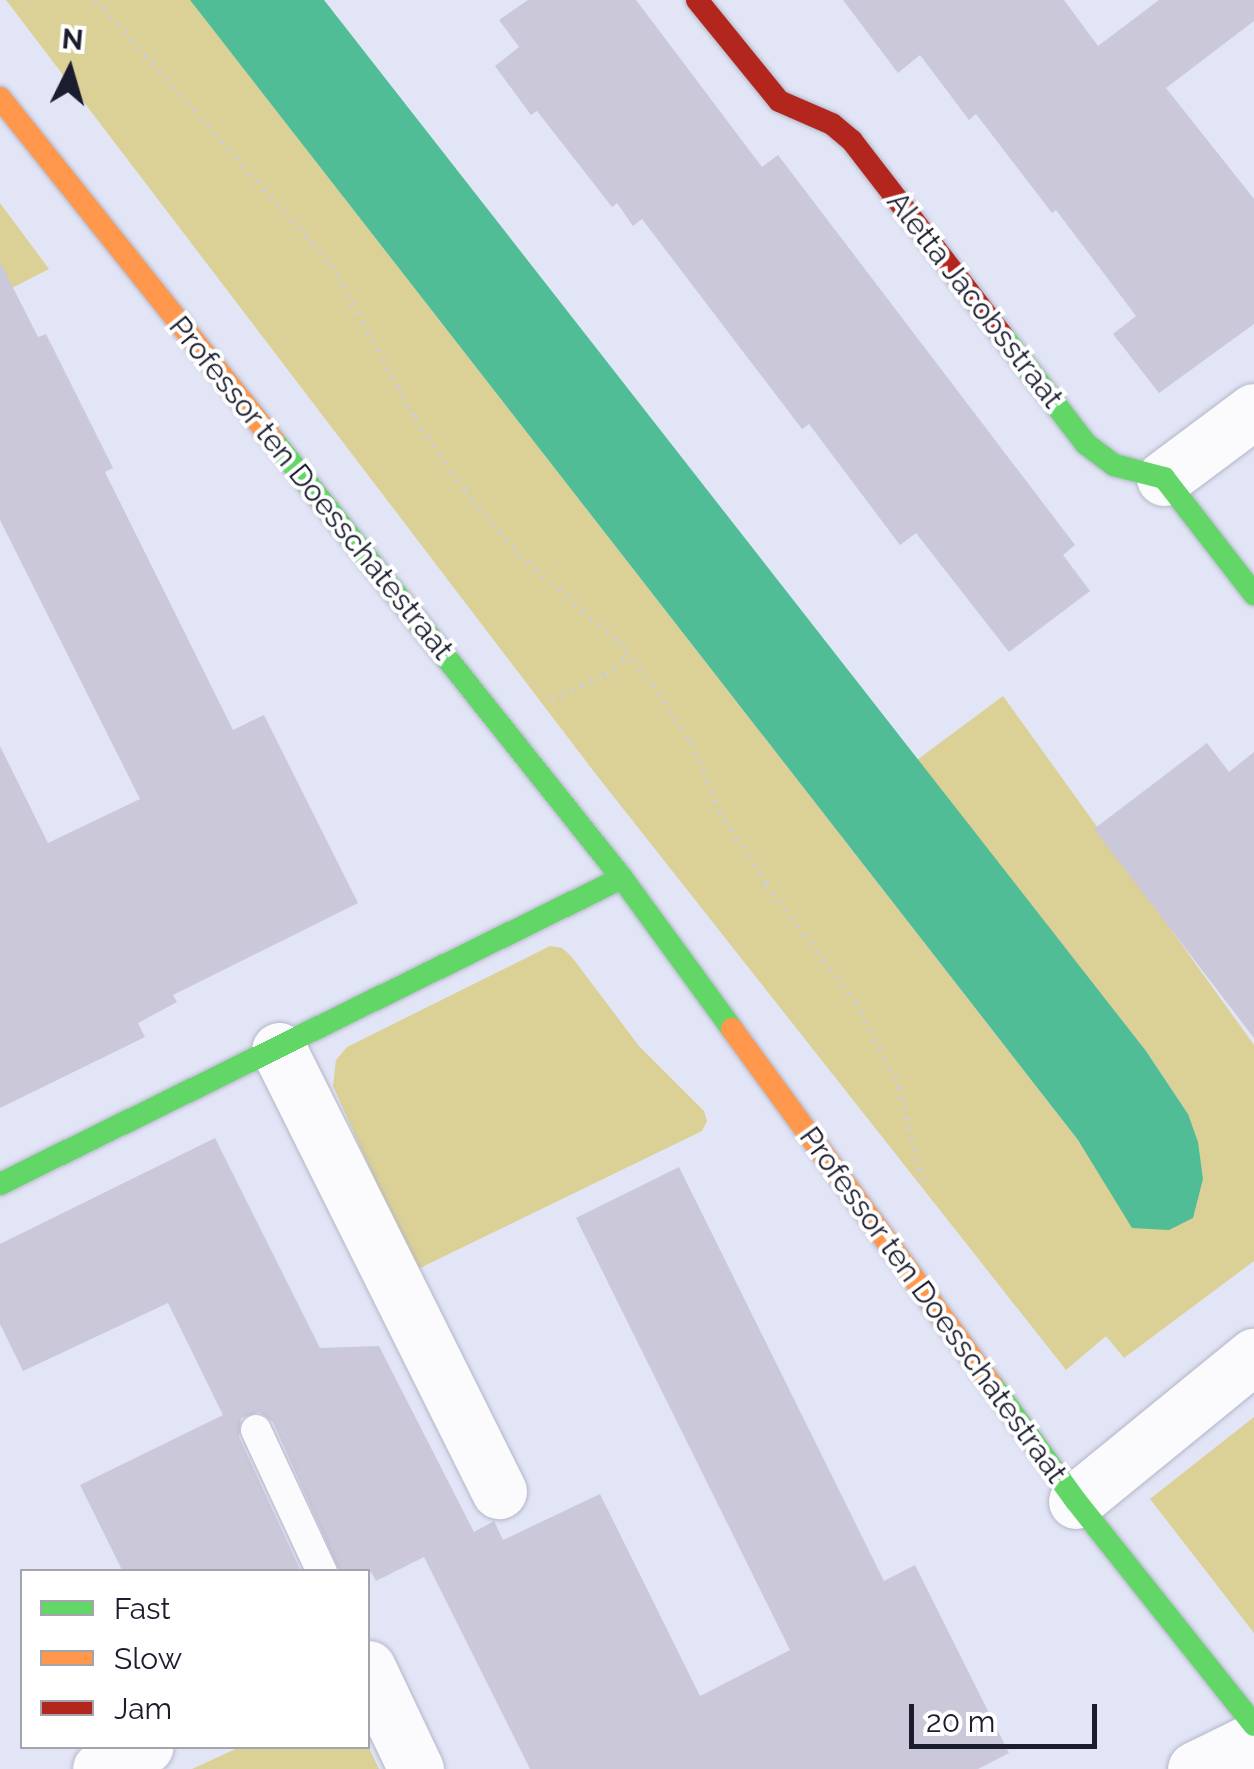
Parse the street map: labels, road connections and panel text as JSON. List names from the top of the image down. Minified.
{"streets":{"street":["Aletta Jacobsstraat","Professor ten Doesschatestraat"]},"legend":["Fast","Slow","Jam"],"scale_bar":"20 m","north":"top"}
